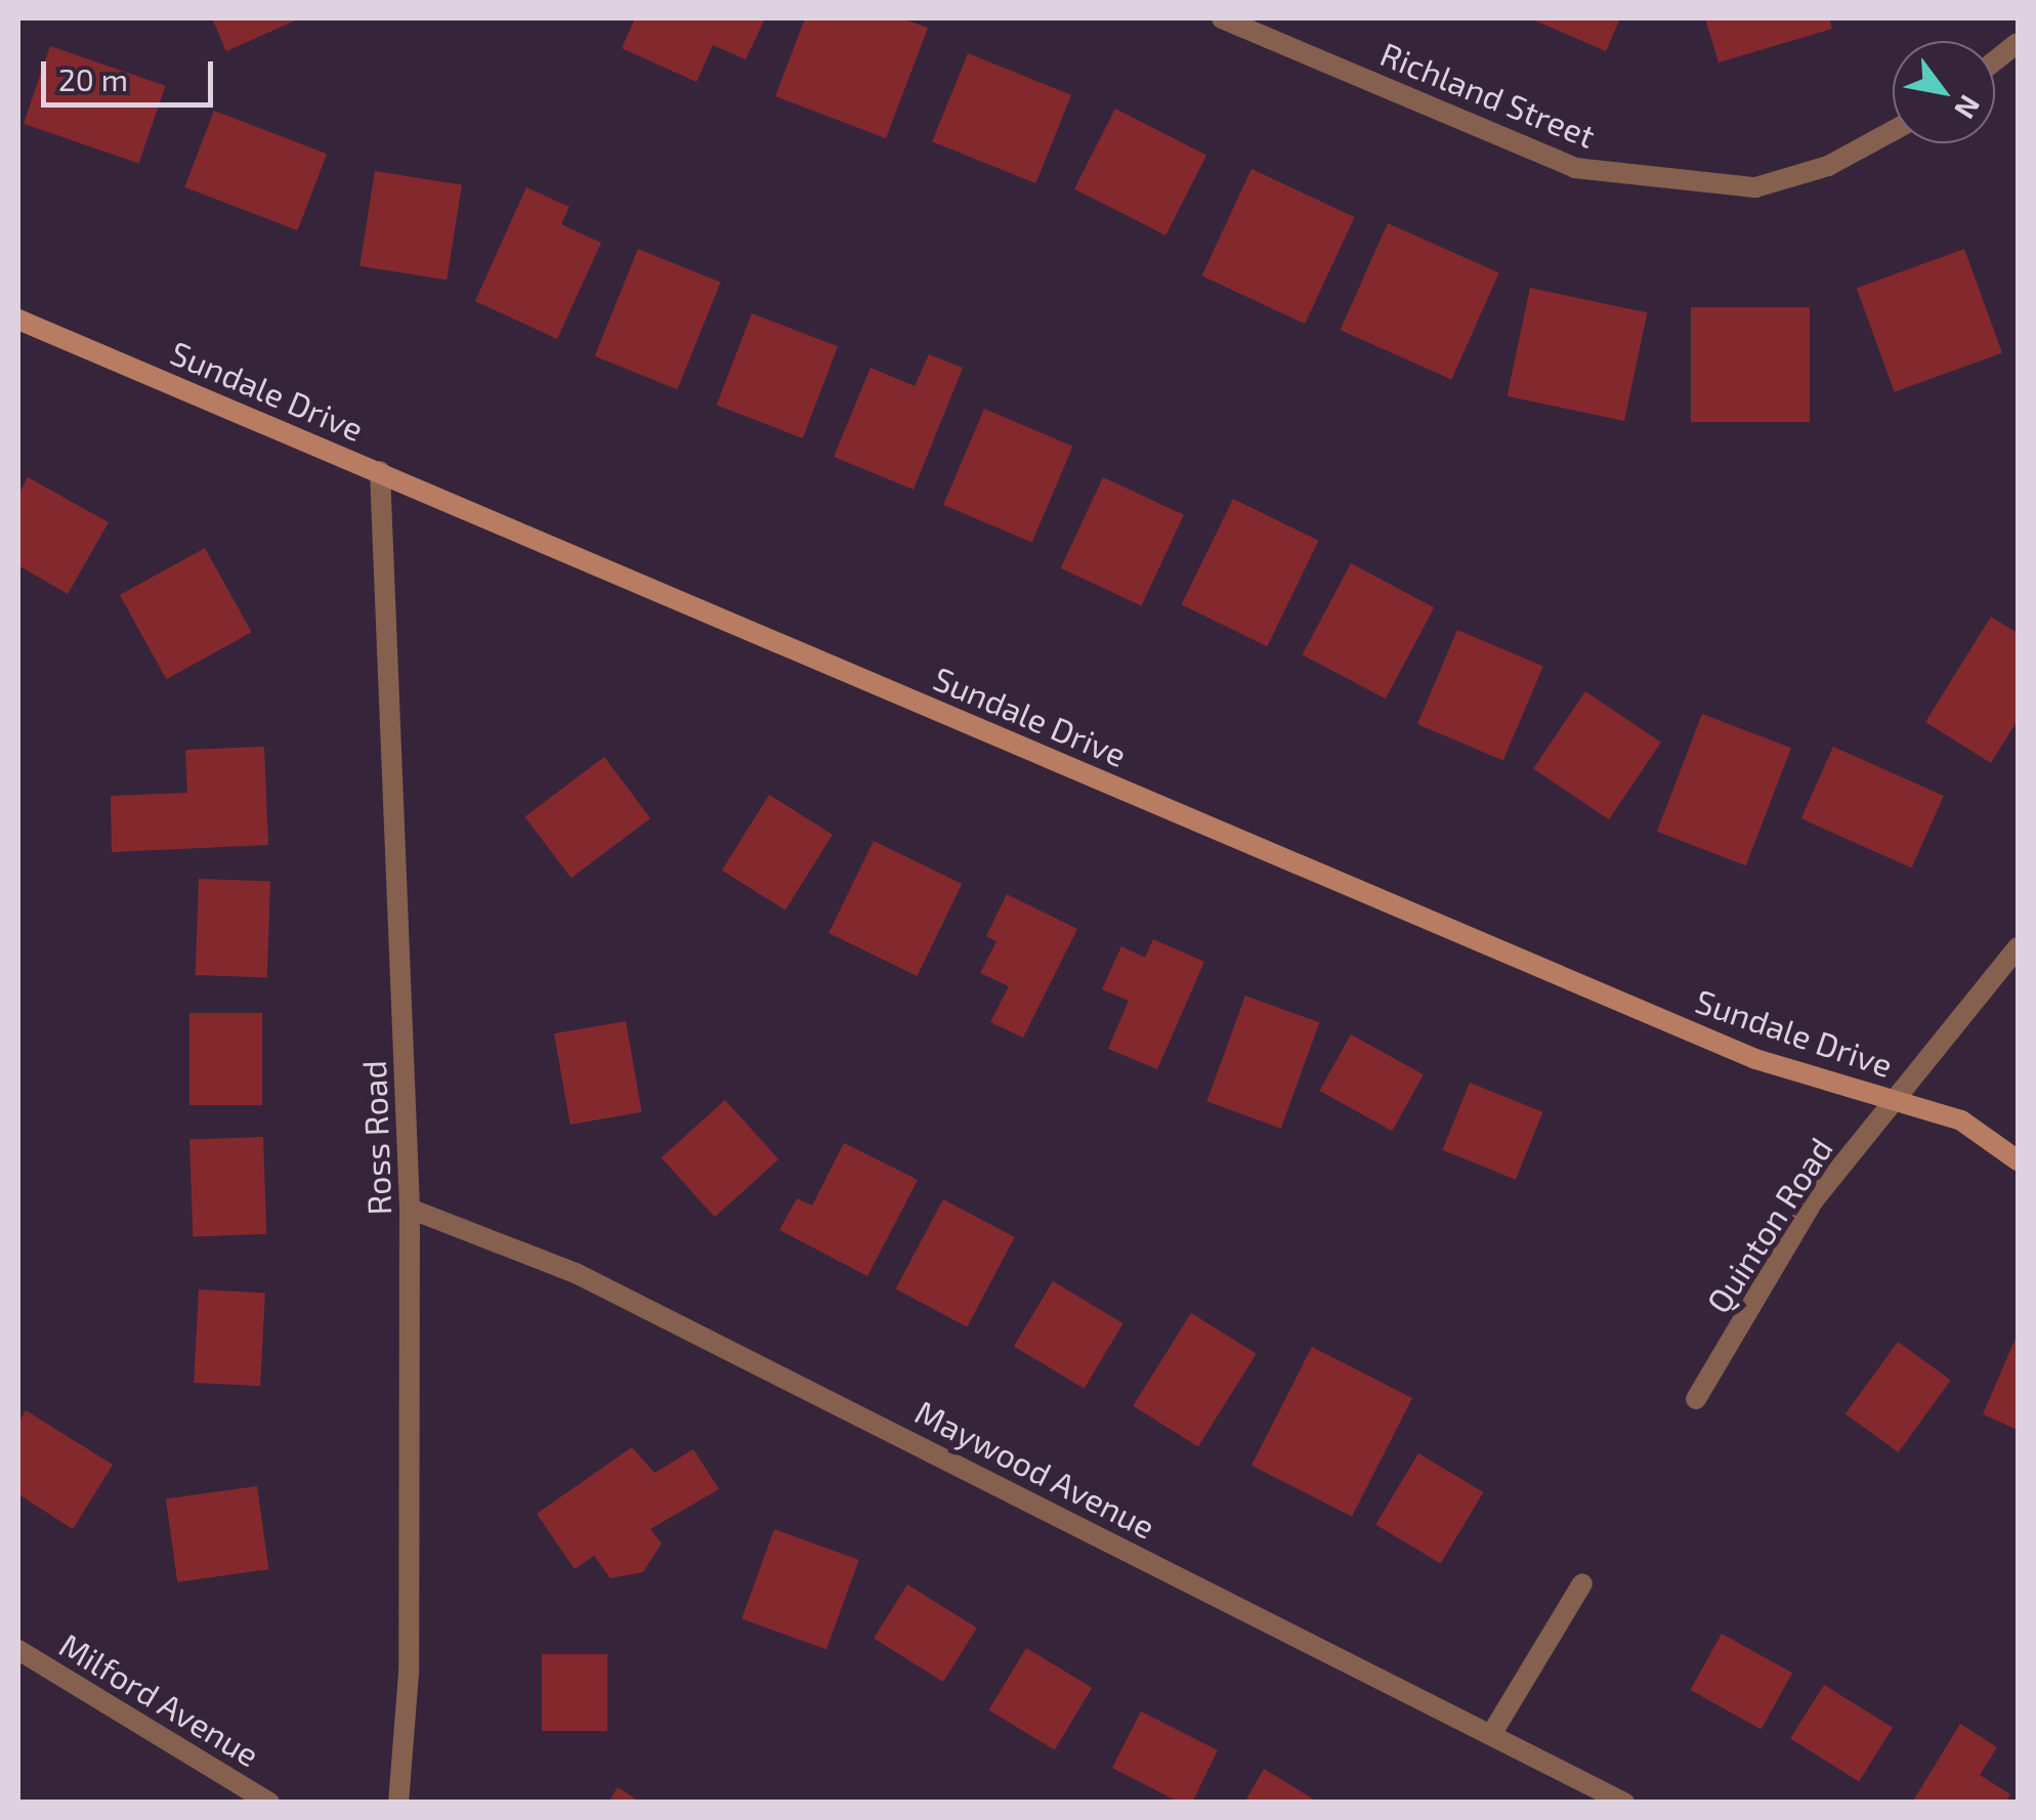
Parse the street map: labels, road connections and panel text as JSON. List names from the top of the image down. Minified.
{"streets":{"street":["Richland Street","Sundale Drive","Ross Road","Quinton Road","Maywood Avenue","Milford Avenue"]},"crossings":[["Sundale Drive","Ross Road"],["Sundale Drive","Quinton Road"],["Ross Road","Maywood Avenue"]],"scale_bar":"20 m","north":"bottom right"}
